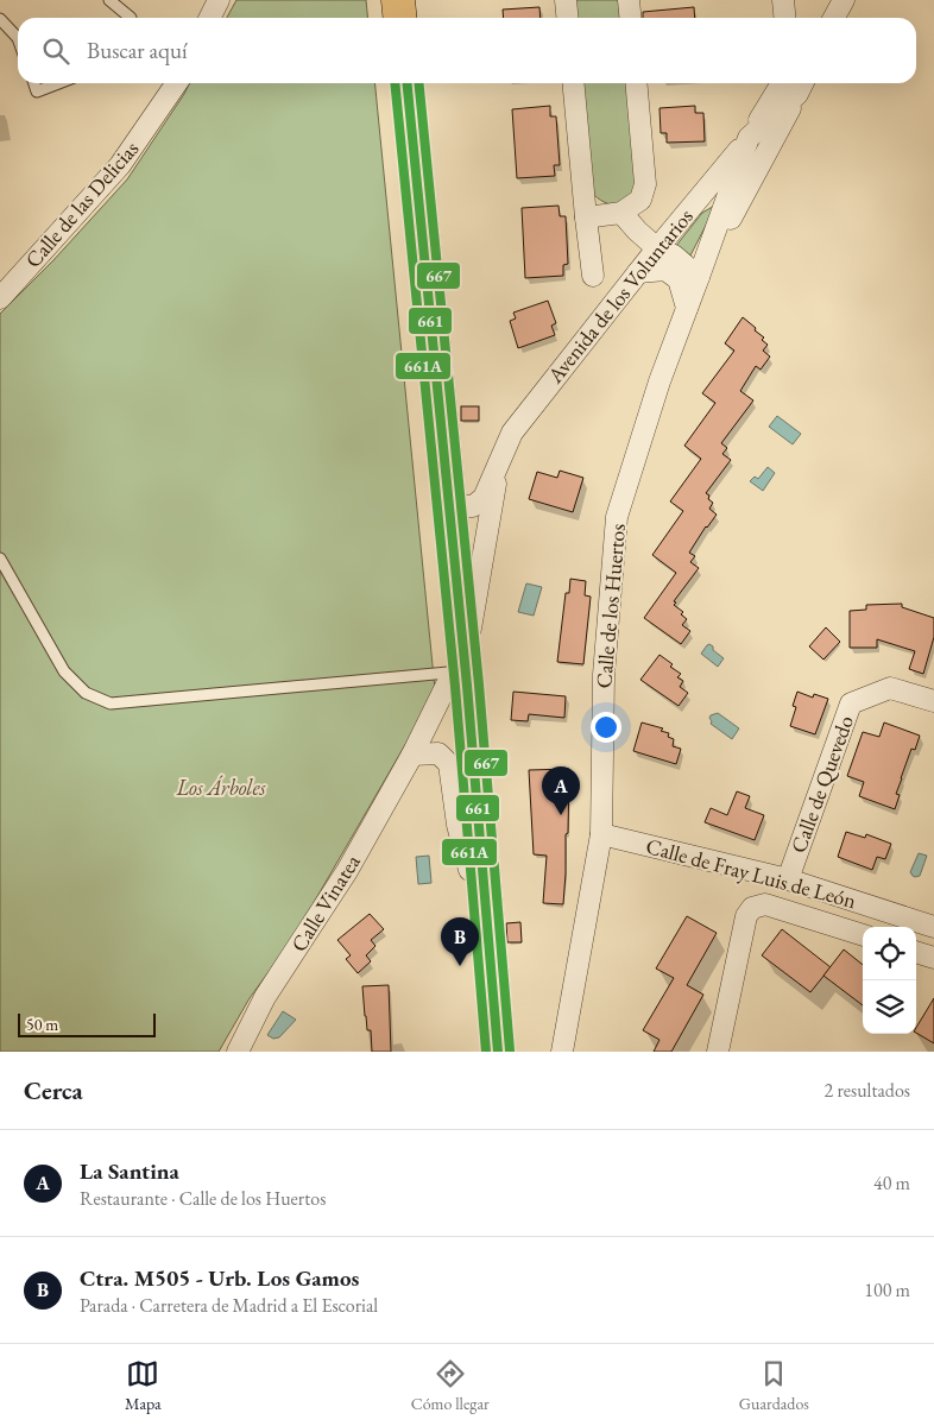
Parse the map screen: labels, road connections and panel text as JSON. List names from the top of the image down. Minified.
{"streets":{"street":["Calle de las Delicias","Avenida de los Voluntarios","Calle de los Huertos","Calle de Quevedo","Calle de Fray Luis de León","Calle Vinatea"]},"crossings":[["Avenida de los Voluntarios","Calle de los Huertos"],["Avenida de los Voluntarios","Calle Vinatea"],["Calle de los Huertos","Calle de Fray Luis de León"],["Calle de Quevedo","Calle de Fray Luis de León"]],"parks":["Los Árboles"],"lines":["transit line 661","transit line 661A","transit line 667"],"scale_bar":"50 m","page":{"search":"Buscar aquí","pins":["A","B"],"scale":"50 m","heading":["Cerca","2 resultados"],"list":[{"mark":"A","name":"La Santina","note":"Restaurante · Calle de los Huertos","value":"40 m"},{"mark":"B","name":"Ctra. M505 - Urb. Los Gamos","note":"Parada · Carretera de Madrid a El Escorial","value":"100 m"}],"nav":["Mapa","Cómo llegar","Guardados"]}}
